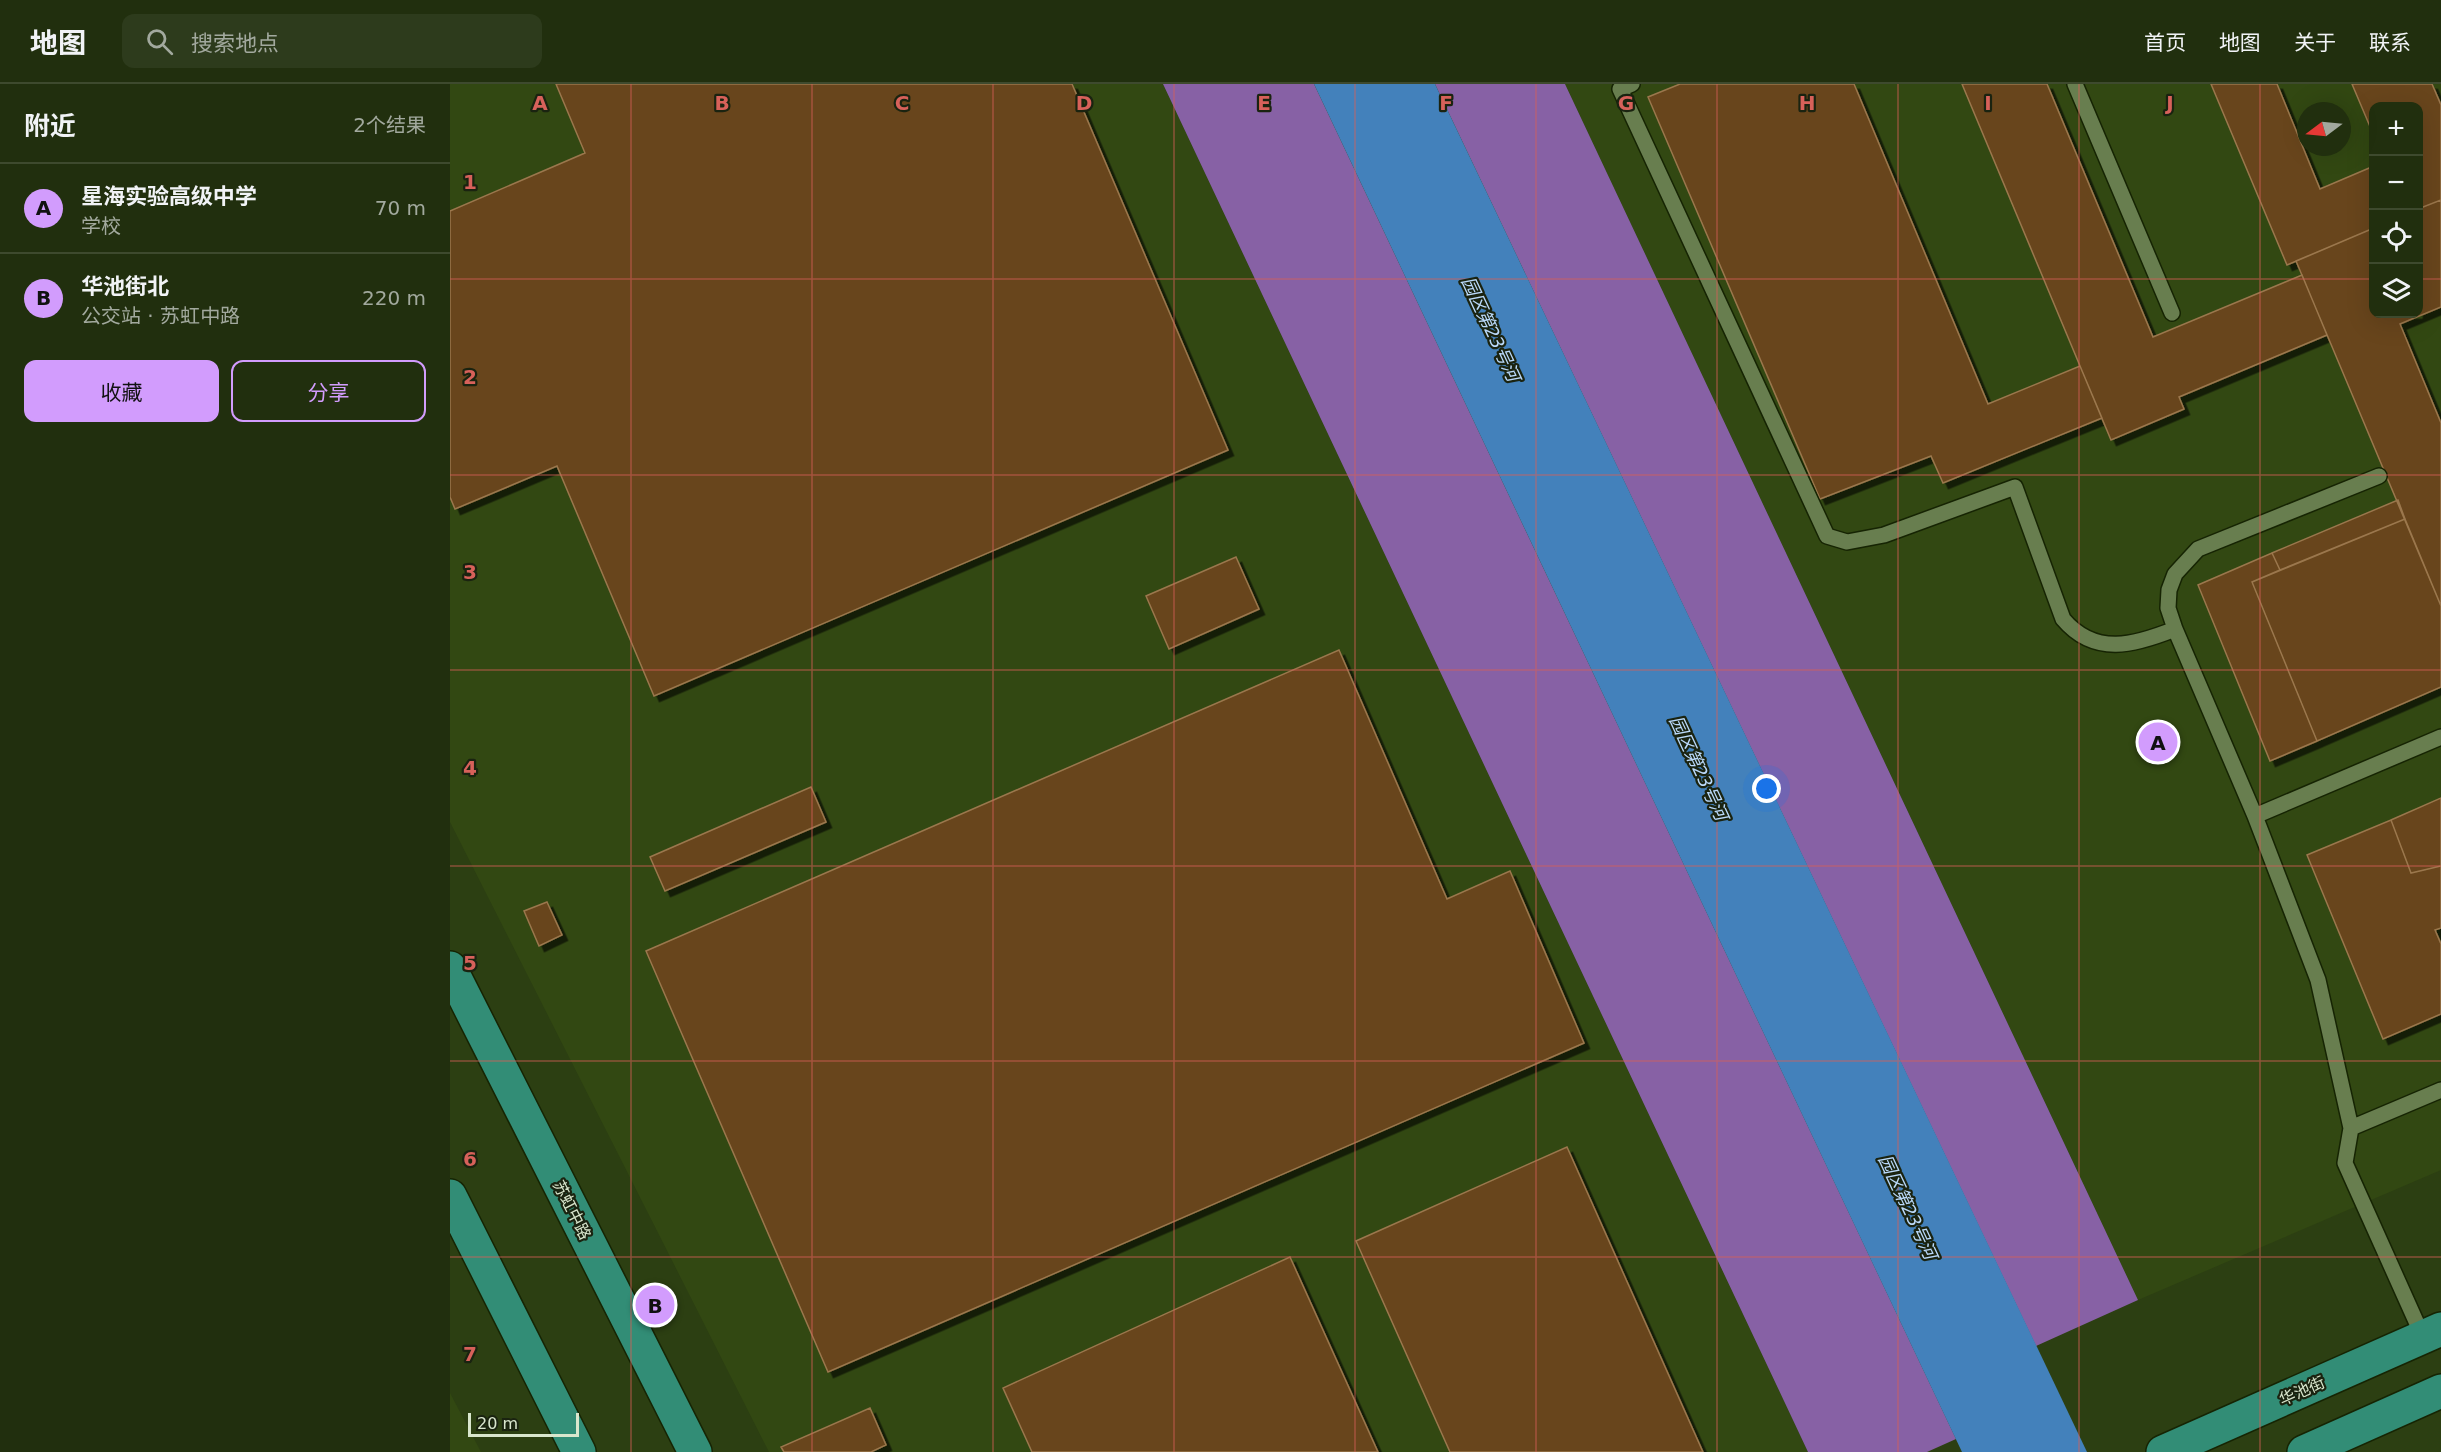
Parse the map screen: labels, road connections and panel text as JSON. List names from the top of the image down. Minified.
{"streets":{"main road":["苏虹中路","华池街"]},"water":["园区第23号河"],"scale_bar":"20 m","north":"left","page":{"header":"地图","search":"搜索地点","nav":["首页","地图","关于","联系"],"heading":["附近","2个结果"],"map_buttons":["+","−"],"list":[{"mark":"A","name":"星海实验高级中学","note":"学校","value":"70 m"},{"mark":"B","name":"华池街北","note":"公交站 · 苏虹中路","value":"220 m"}],"buttons":["收藏","分享"],"pins":["A","B"],"scale":"20 m"},"grid":{"columns":["A","B","C","D","E","F","G","H","I","J"],"rows":["1","2","3","4","5","6","7"]}}
